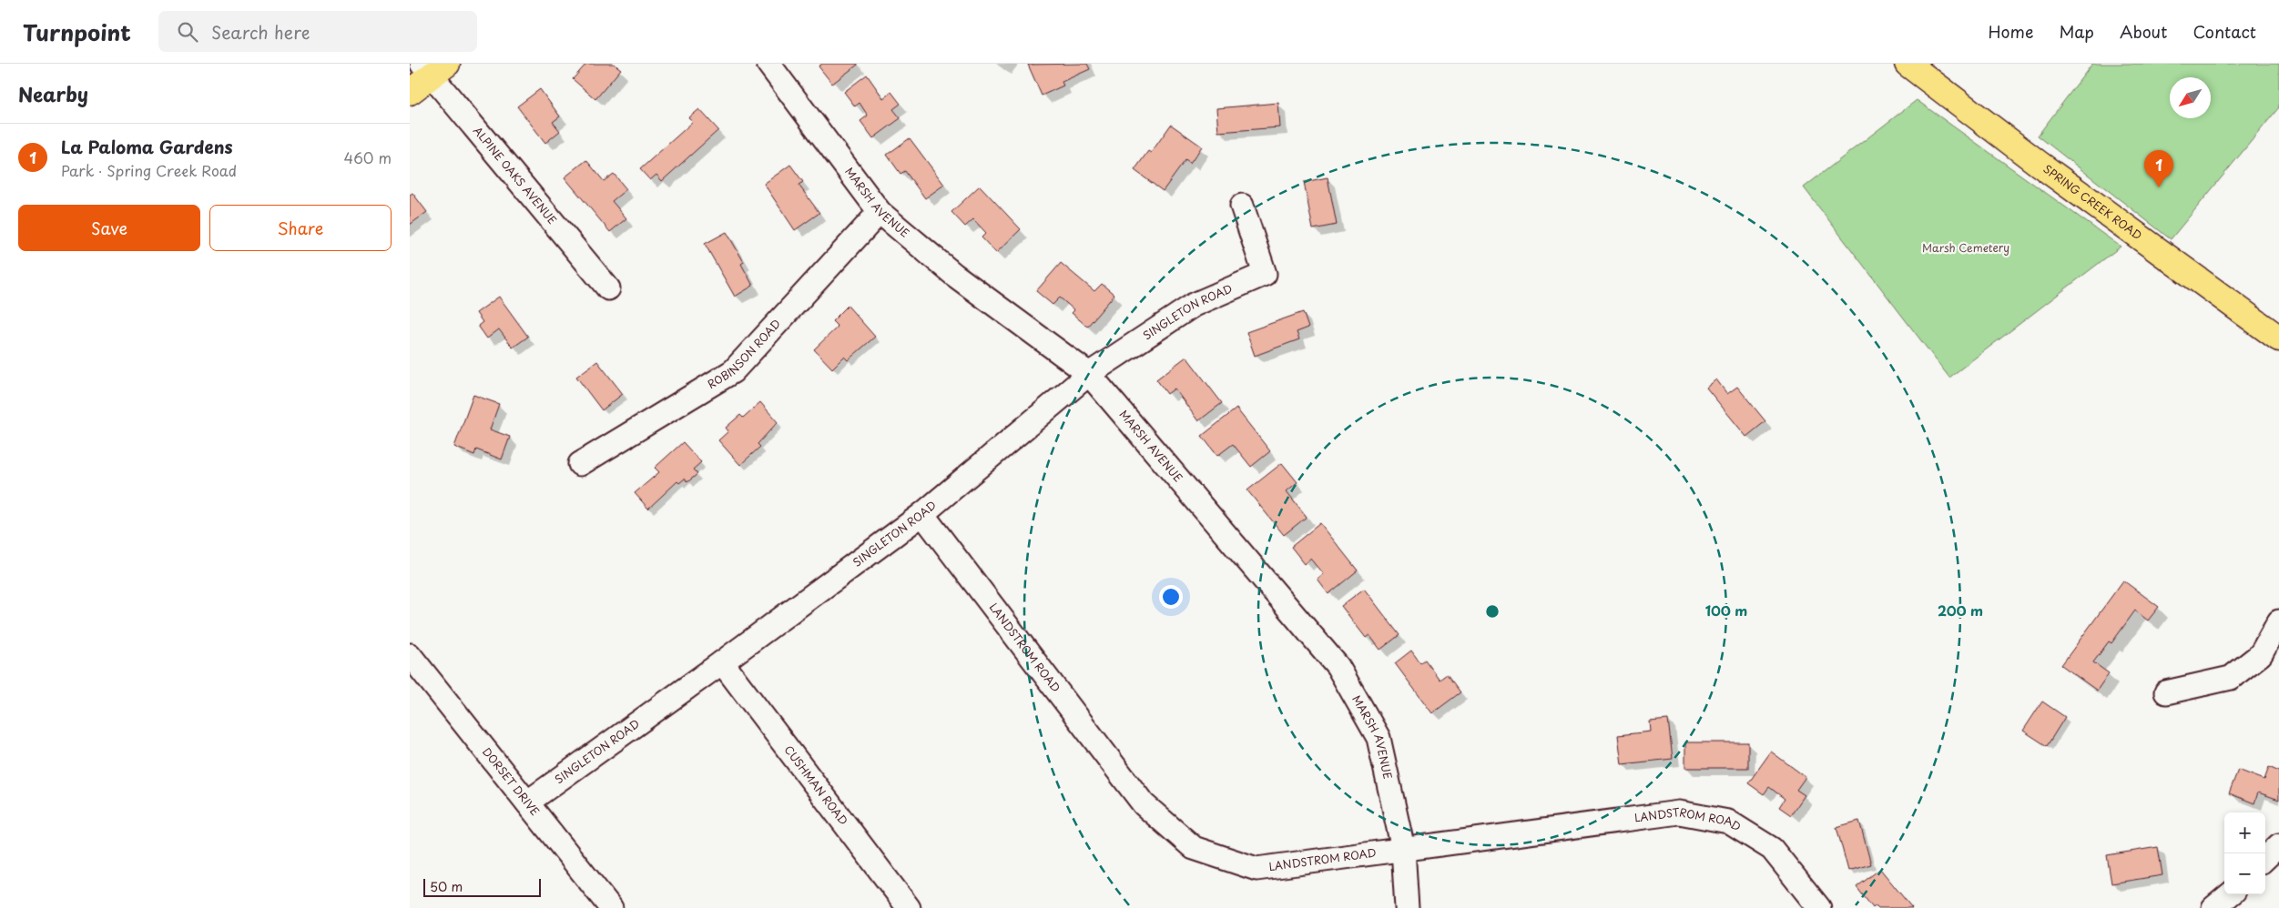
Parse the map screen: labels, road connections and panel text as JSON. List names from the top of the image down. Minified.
{"streets":{"main road":["SPRING CREEK ROAD"],"street":["ALPINE OAKS AVENUE","MARSH AVENUE","SINGLETON ROAD","ROBINSON ROAD","LANDSTROM ROAD","DORSET DRIVE","CUSHMAN ROAD"]},"crossings":[["MARSH AVENUE","SINGLETON ROAD"],["MARSH AVENUE","ROBINSON ROAD"],["MARSH AVENUE","LANDSTROM ROAD"],["SINGLETON ROAD","LANDSTROM ROAD"],["SINGLETON ROAD","DORSET DRIVE"],["SINGLETON ROAD","CUSHMAN ROAD"]],"parks":["Marsh Cemetery"],"scale_bar":"50 m","north":"bottom left","page":{"header":"Turnpoint","search":"Search here","nav":["Home","Map","About","Contact"],"heading":"Nearby","list":[{"mark":"1","name":"La Paloma Gardens","note":"Park · Spring Creek Road","value":"460 m"}],"pins":"1","buttons":["Save","Share"],"map_buttons":["+","−"],"scale":"50 m"},"rings":["100 m","200 m"]}
